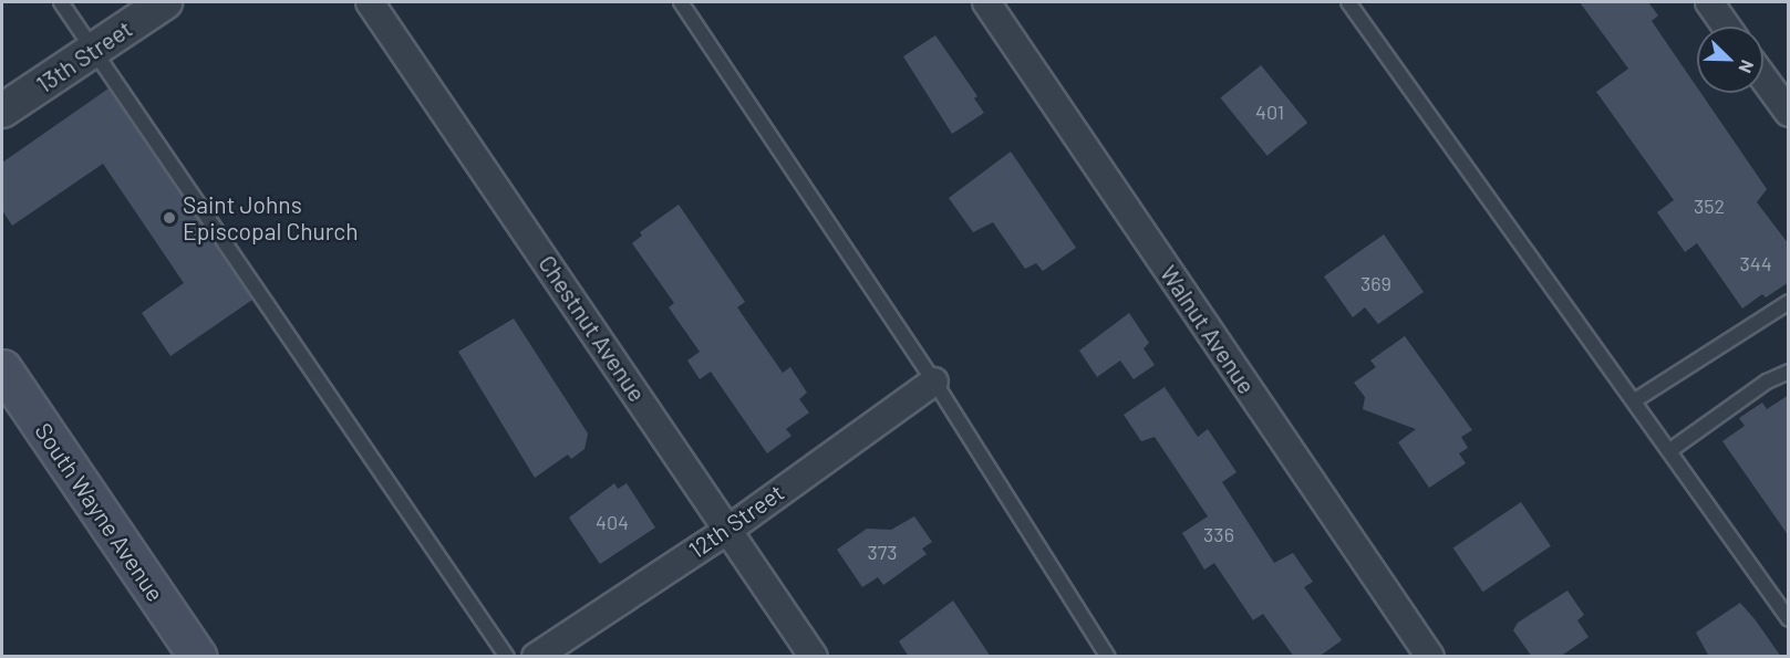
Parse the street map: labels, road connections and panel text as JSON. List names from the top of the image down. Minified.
{"streets":{"main road":["South Wayne Avenue"],"street":["13th Street","Chestnut Avenue","Walnut Avenue","12th Street"]},"crossings":[["Chestnut Avenue","12th Street"]],"places":["Saint Johns Episcopal Church"],"house_numbers":["401","352","344","369","404","336","373"],"north":"bottom right"}
